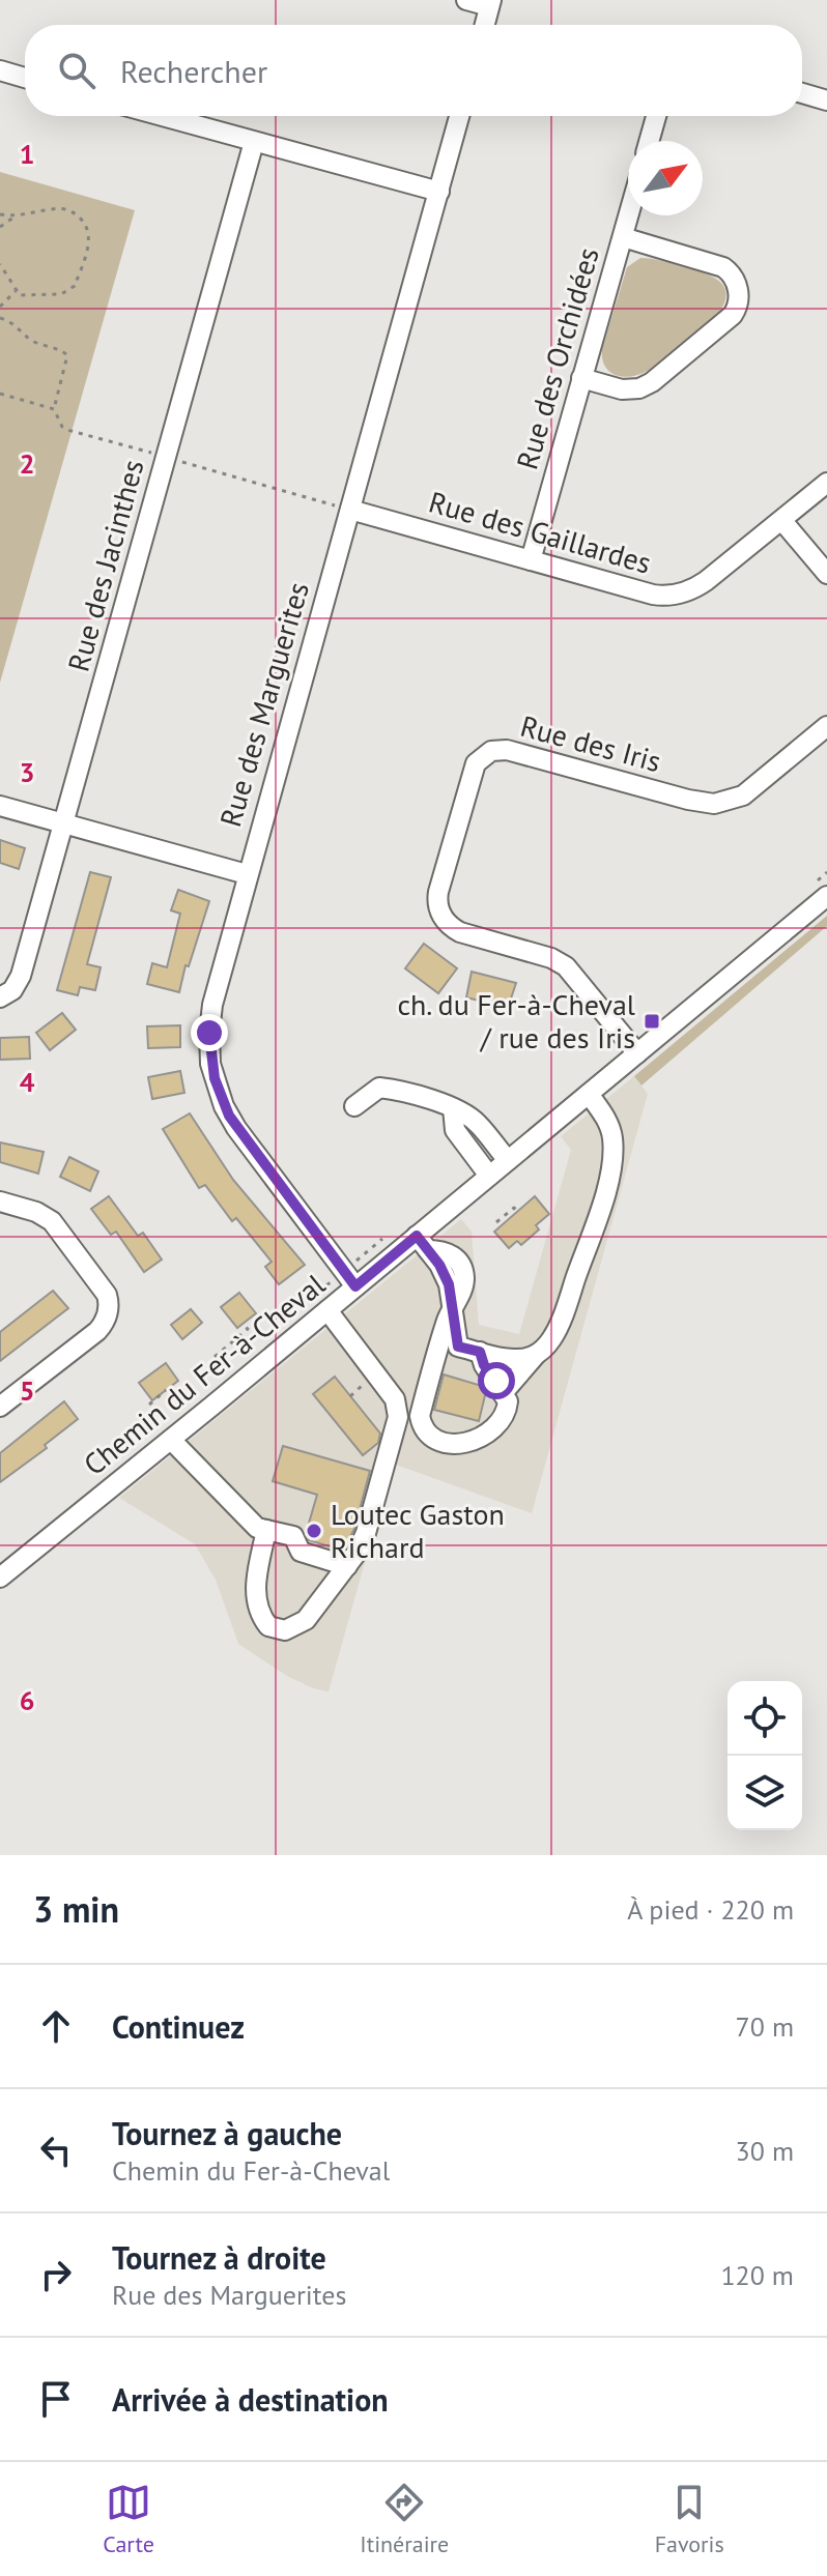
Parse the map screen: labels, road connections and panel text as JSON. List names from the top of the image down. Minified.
{"streets":{"street":["Rue des Orchidées","Rue des Gaillardes","Rue des Jacinthes","Rue des Marguerites","Rue des Iris","Chemin du Fer-à-Cheval"]},"crossings":[["Rue des Orchidées","Rue des Gaillardes"],["Rue des Gaillardes","Rue des Marguerites"],["Rue des Marguerites","Chemin du Fer-à-Cheval"],["Rue des Iris","Chemin du Fer-à-Cheval"]],"places":{"transit":["ch. du Fer-à-Cheval / rue des Iris"],"other":["Loutec Gaston Richard"]},"north":"top right","page":{"search":"Rechercher","heading":["3 min","À pied · 220 m"],"list":[["Continuez","70 m"],["Tournez à gauche","Chemin du Fer-à-Cheval","30 m"],["Tournez à droite","Rue des Marguerites","120 m"],"Arrivée à destination"],"nav":["Carte","Itinéraire","Favoris"]},"grid":{"rows":["1","2","3","4","5","6"]}}
